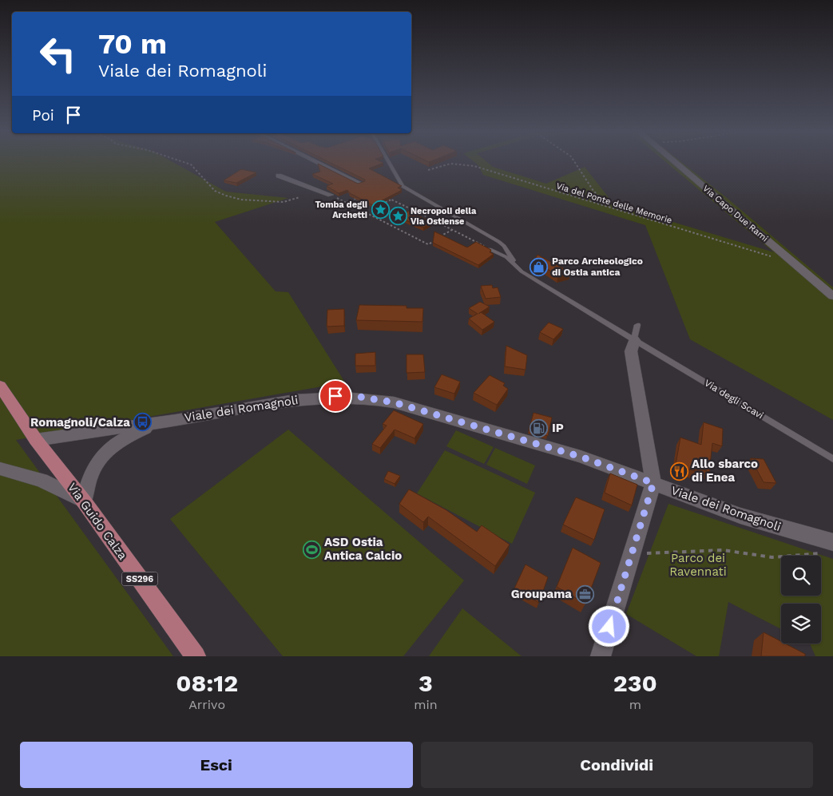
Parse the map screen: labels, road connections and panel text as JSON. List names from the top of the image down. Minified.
{"streets":{"main road":["Via Guido Calza","SS296"],"street":["Via Capo Due Rami","Viale dei Romagnoli"],"lane":["Via degli Scavi"],"path":["Via del Ponte delle Memorie"]},"crossings":[["Viale dei Romagnoli","Via Guido Calza"]],"parks":["Parco dei Ravennati"],"places":{"place":["Tomba degli Archetti","Necropoli della Via Ostiense"],"shop":["Parco Archeologico di Ostia antica"],"bus stop":["Romagnoli/Calza"],"fuel station":["IP"],"restaurant":["Allo sbarco di Enea"],"sports":["ASD Ostia Antica Calcio"],"office":["Groupama"]},"page":{"turn":["70 m","Viale dei Romagnoli"],"then":"Poi","eta":["08:12","Arrivo","3","min","230","m"],"buttons":["Esci","Condividi"]}}
